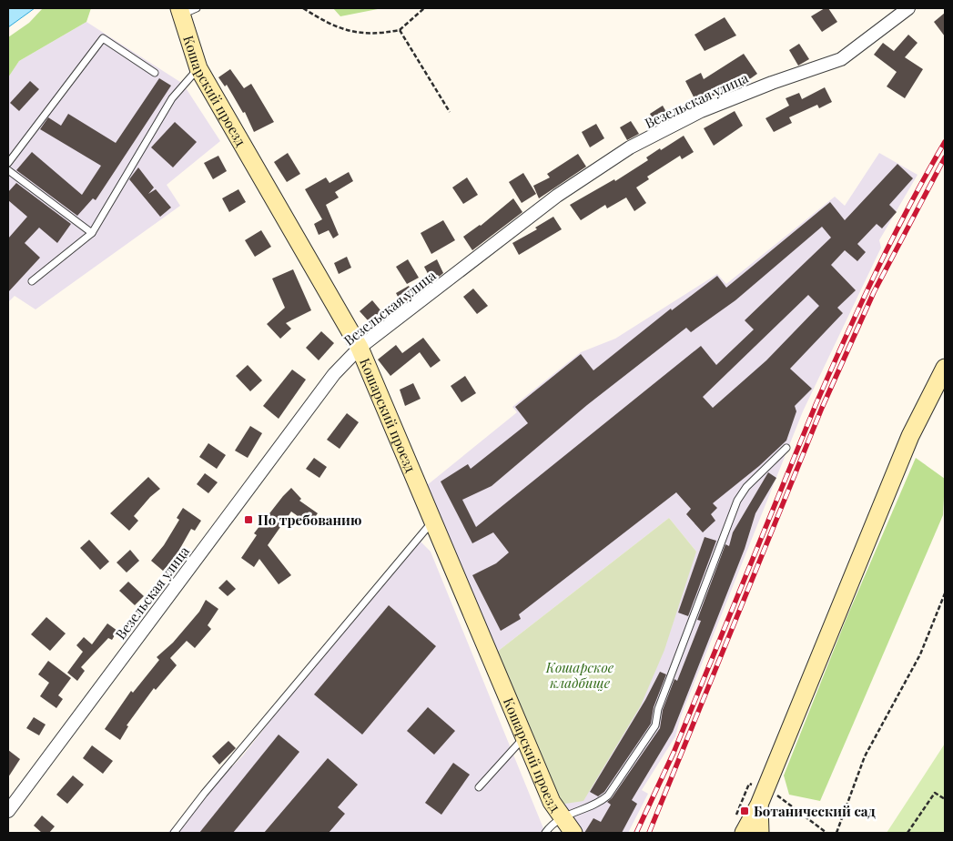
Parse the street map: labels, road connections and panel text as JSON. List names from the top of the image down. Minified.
{"streets":{"street":["Кошарский проезд","Везельская улица"]},"crossings":[["Кошарский проезд","Везельская улица"]],"parks":["Кошарское кладбище"],"places":{"transit":["По требованию","Ботанический сад"]}}
